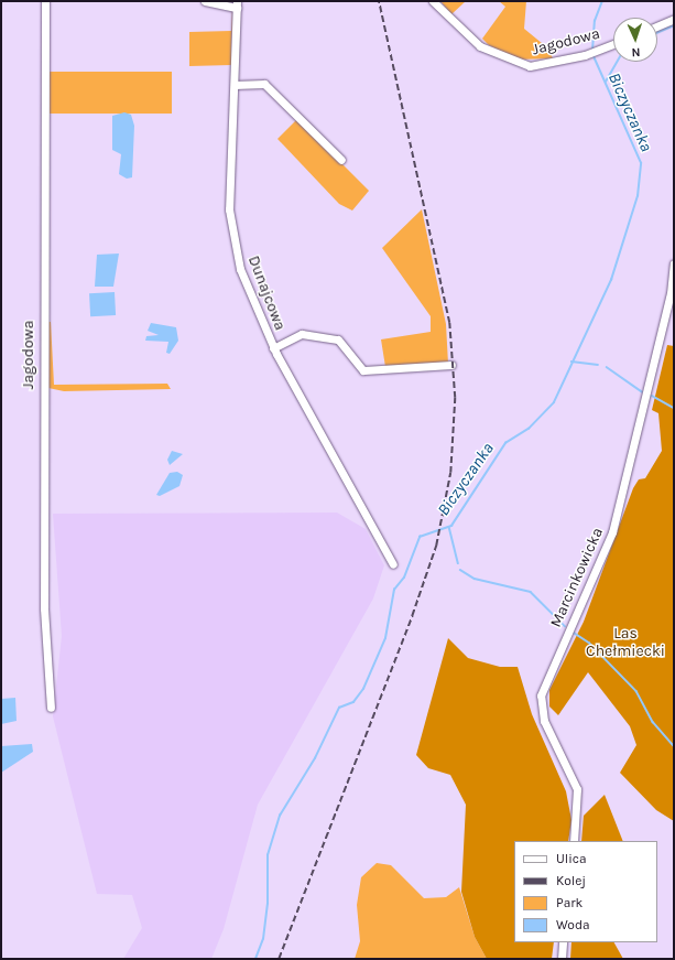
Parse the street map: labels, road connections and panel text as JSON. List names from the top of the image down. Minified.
{"streets":{"street":["Jagodowa","Dunajcowa","Marcinkowicka"]},"water":["Biczyczanka"],"parks":["Las Chełmiecki"],"legend":["Ulica","Kolej","Park","Woda"],"north":"bottom"}
